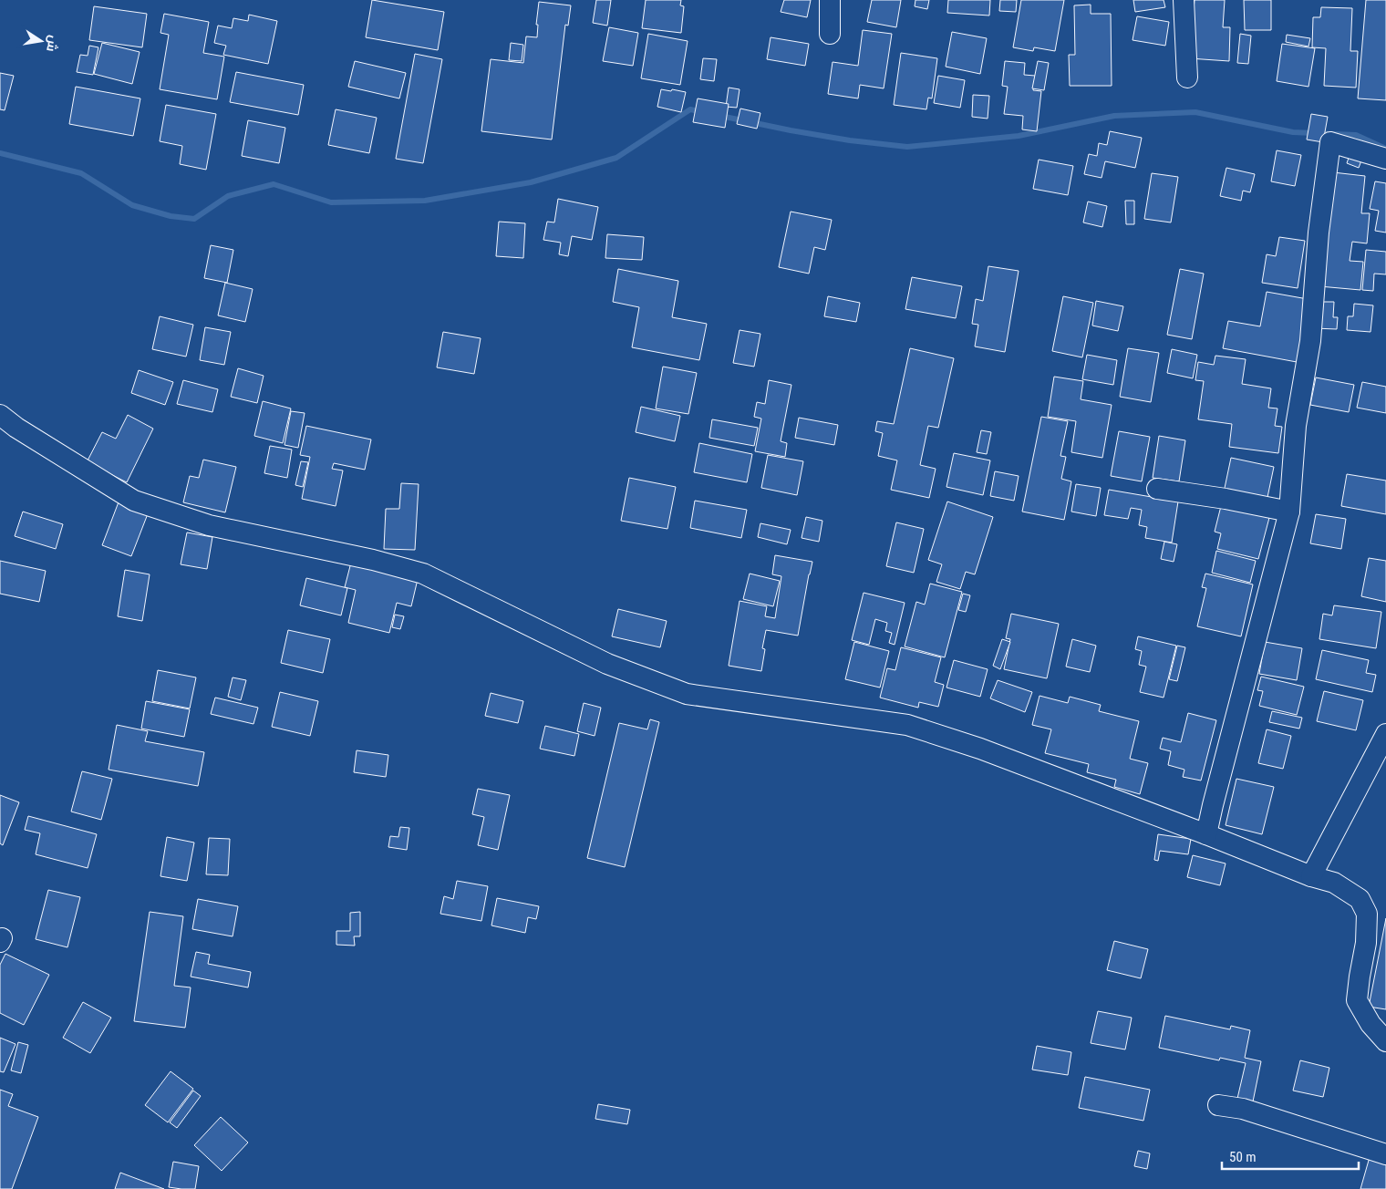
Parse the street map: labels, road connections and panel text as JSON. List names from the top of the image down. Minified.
{"scale_bar":"50 m","north":"right"}
